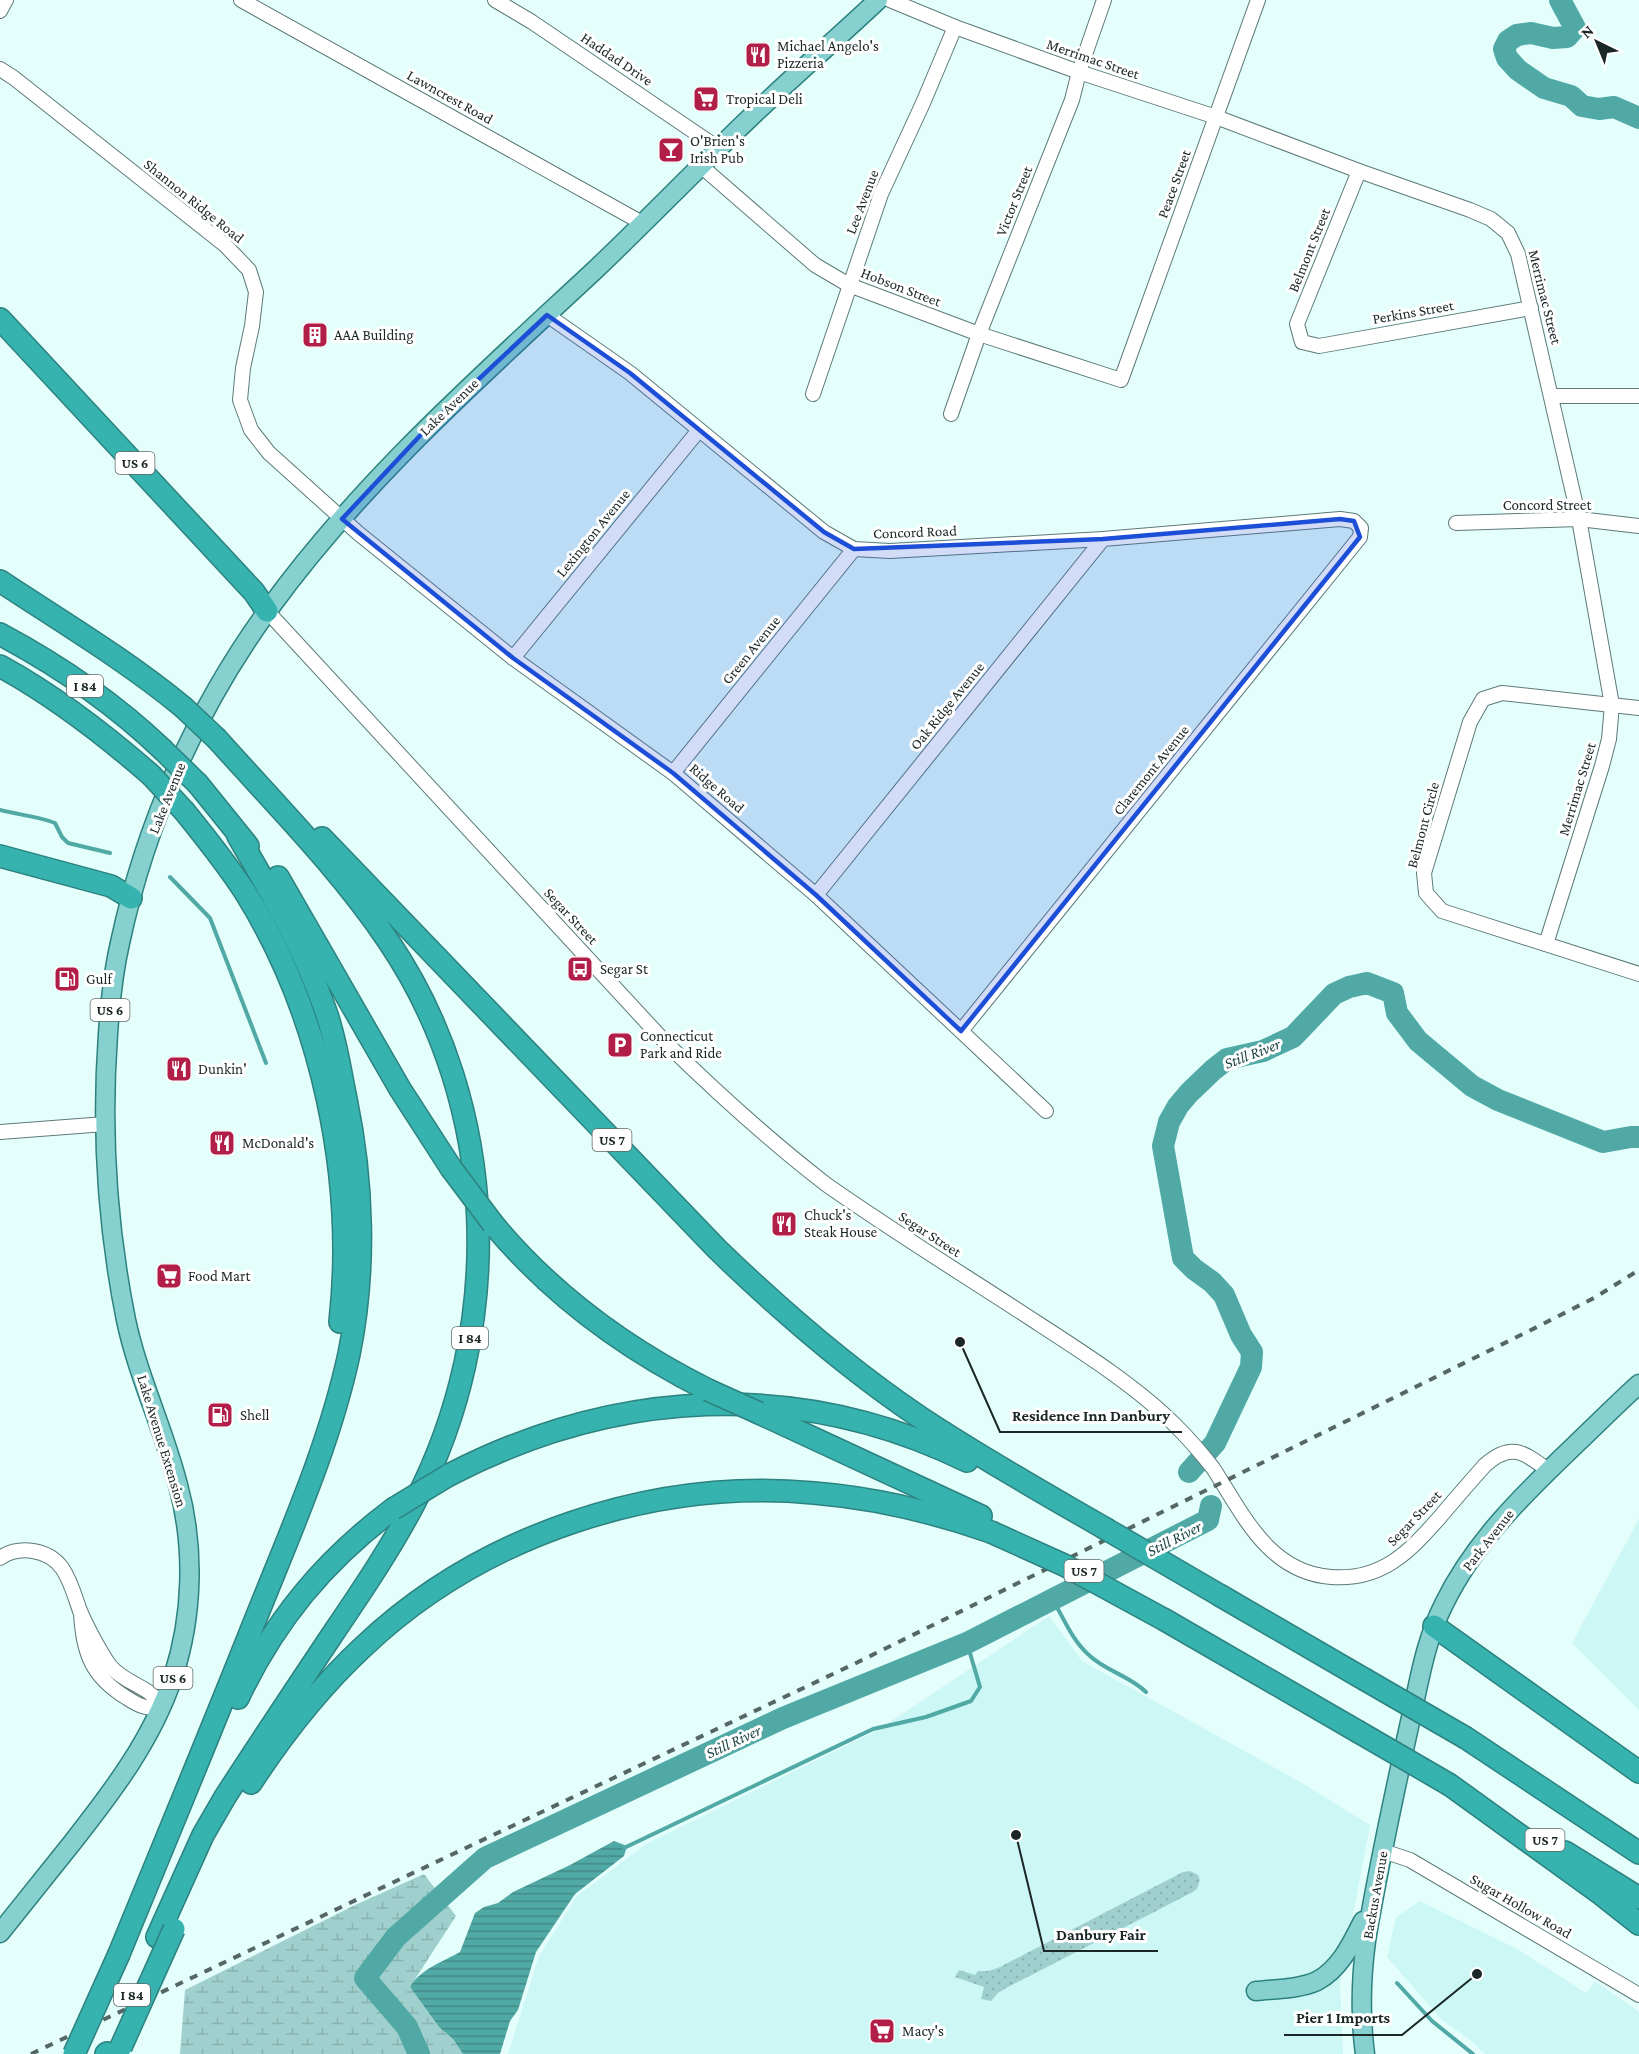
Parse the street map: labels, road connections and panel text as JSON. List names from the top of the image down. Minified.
{"streets":{"highway":["US 6","I 84","US 7"],"main road":["Lake Avenue","Lake Avenue Extension","Park Avenue","Backus Avenue"],"street":["Haddad Drive","Merrimac Street","Lawncrest Road","Peace Street","Shannon Ridge Road","Victor Street","Lee Avenue","Belmont Street","Hobson Street","Perkins Street","Concord Street","Concord Road","Lexington Avenue","Green Avenue","Oak Ridge Avenue","Claremont Avenue","Ridge Road","Belmont Circle","Segar Street","Sugar Hollow Road"]},"crossings":[["Haddad Drive","Lake Avenue"],["Merrimac Street","Peace Street"],["Merrimac Street","Victor Street"],["Merrimac Street","Lee Avenue"],["Merrimac Street","Belmont Street"],["Merrimac Street","Perkins Street"],["Merrimac Street","Concord Street"],["Merrimac Street","Belmont Circle"],["Lawncrest Road","Lake Avenue"],["Peace Street","Hobson Street"],["Shannon Ridge Road","Lake Avenue"],["Shannon Ridge Road","Ridge Road"],["Victor Street","Hobson Street"],["Lee Avenue","Hobson Street"],["Belmont Street","Perkins Street"],["Hobson Street","Lake Avenue"],["Lake Avenue","US 6"],["Lake Avenue","Concord Road"],["Lake Avenue","Ridge Road"],["Lake Avenue","Segar Street"],["Lake Avenue","Lake Avenue Extension"],["US 6","Segar Street"],["Concord Road","Lexington Avenue"],["Concord Road","Green Avenue"],["Concord Road","Oak Ridge Avenue"],["Concord Road","Claremont Avenue"],["Lexington Avenue","Ridge Road"],["Green Avenue","Ridge Road"],["I 84","US 7"],["Oak Ridge Avenue","Ridge Road"],["Claremont Avenue","Ridge Road"],["Segar Street","Park Avenue"],["Park Avenue","Backus Avenue"],["Backus Avenue","Sugar Hollow Road"]],"water":["Still River"],"places":{"restaurant":["Michael Angelo's Pizzeria","Dunkin'","McDonald's","Chuck's Steak House"],"supermarket":["Tropical Deli","Food Mart","Macy's"],"bar":["O'Brien's Irish Pub"],"building":["AAA Building"],"bus stop":["Segar St"],"fuel station":["Gulf","Shell"],"parking":["Connecticut Park and Ride"],"other":["Residence Inn Danbury","Danbury Fair","Pier 1 Imports"]},"north":"top left"}
